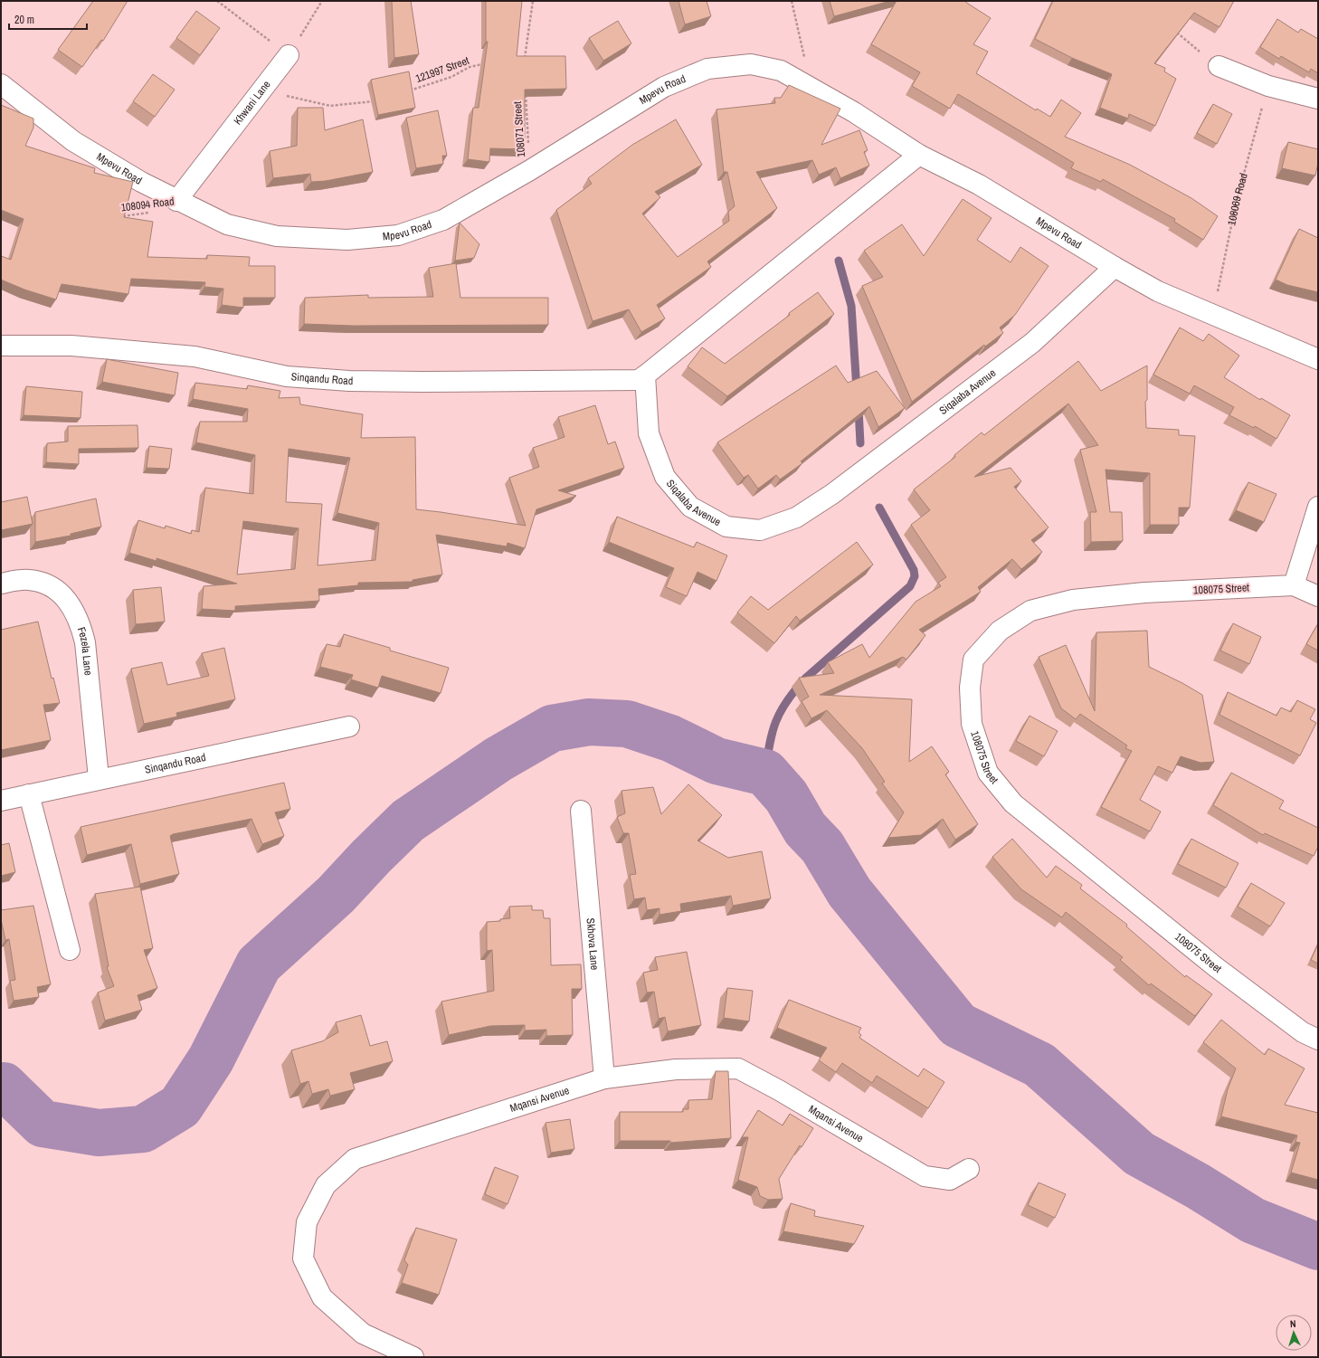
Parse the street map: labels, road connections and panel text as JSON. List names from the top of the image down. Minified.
{"streets":{"street":["Mpevu Road","Khwani Lane","Sinqandu Road","Siqalaba Avenue","108075 Street","Fezela Lane","Skhova Lane","Mqansi Avenue"],"path":["121997 Street","108071 Street","108069 Road","108094 Road"]},"crossings":[["Mpevu Road","Khwani Lane"],["Mpevu Road","108071 Street"],["Mpevu Road","108069 Road"],["Mpevu Road","Siqalaba Avenue"],["Sinqandu Road","Siqalaba Avenue"],["Sinqandu Road","Fezela Lane"],["Skhova Lane","Mqansi Avenue"]],"scale_bar":"20 m","north":"top"}
